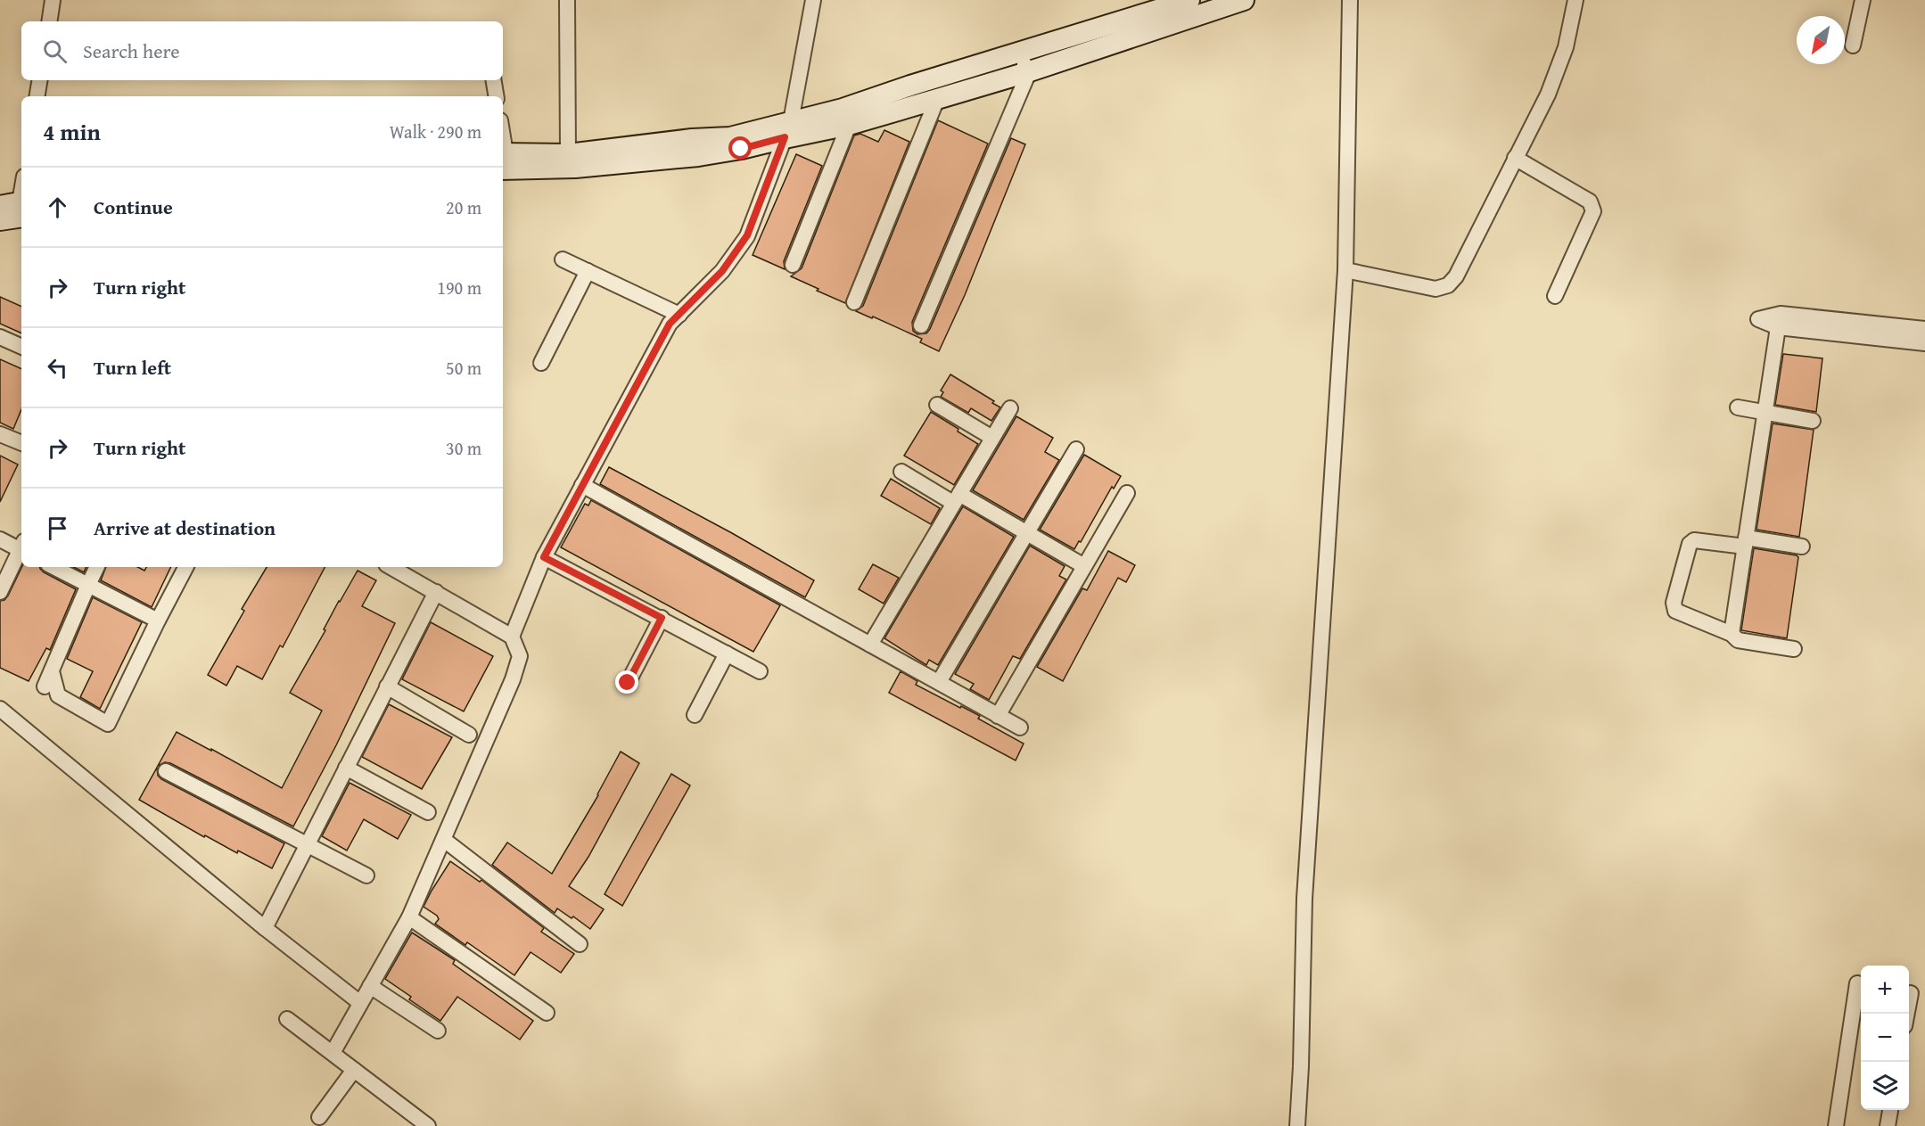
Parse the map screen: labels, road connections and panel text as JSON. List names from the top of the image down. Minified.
{"north":"bottom left","page":{"search":"Search here","heading":["4 min","Walk · 290 m"],"list":[["Continue","20 m"],["Turn right","190 m"],["Turn left","50 m"],["Turn right","30 m"],"Arrive at destination"],"map_buttons":["+","−"]}}
